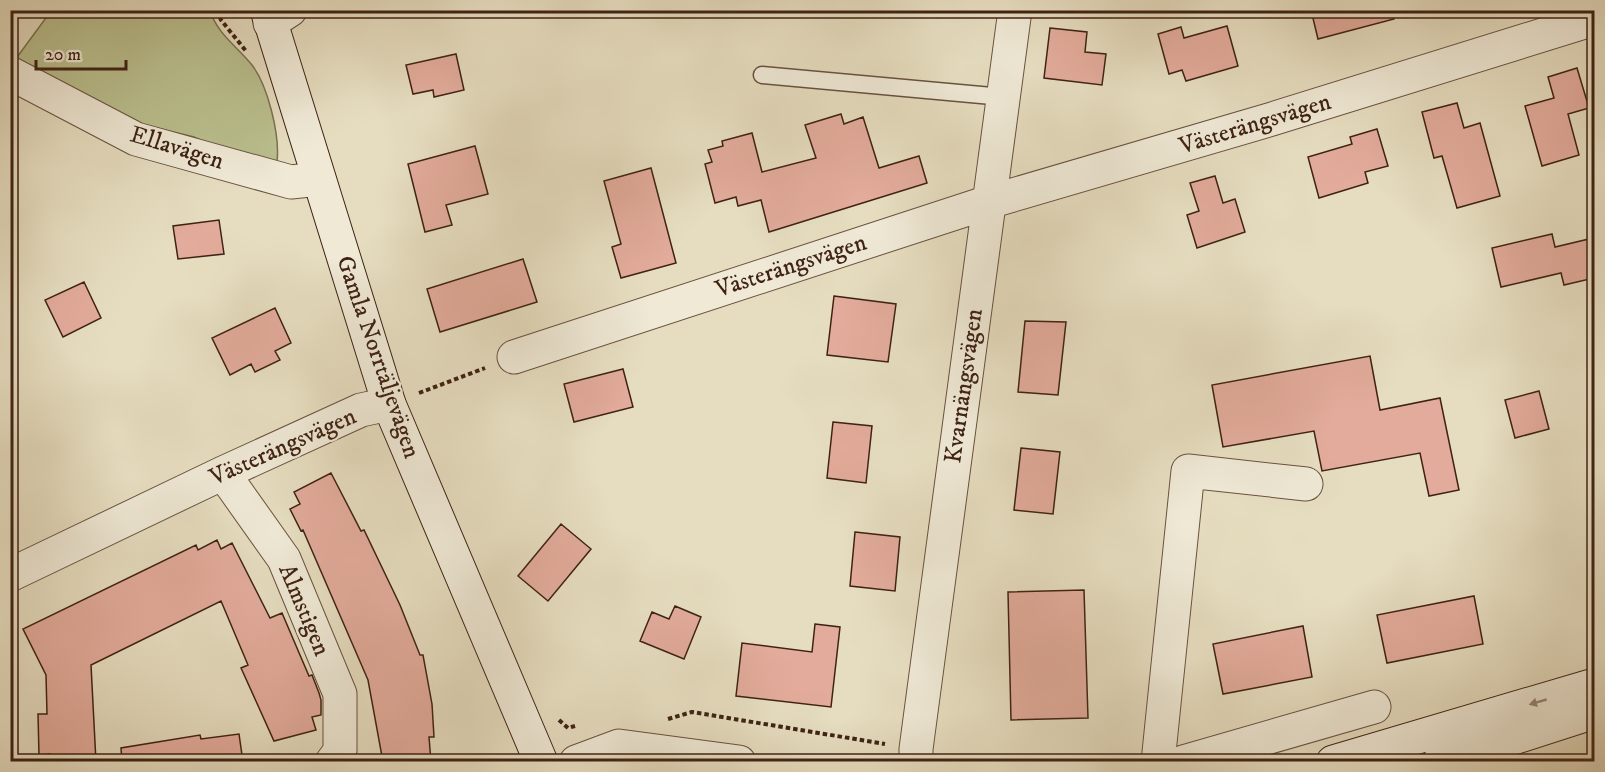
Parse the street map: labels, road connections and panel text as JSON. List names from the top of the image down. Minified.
{"streets":{"street":["Västerängsvägen","Ellavägen","Gamla Norrtäljevägen","Kvarnängsvägen","Almstigen"]},"crossings":[["Västerängsvägen","Gamla Norrtäljevägen"],["Västerängsvägen","Kvarnängsvägen"],["Västerängsvägen","Almstigen"],["Ellavägen","Gamla Norrtäljevägen"]],"scale_bar":"20 m"}
